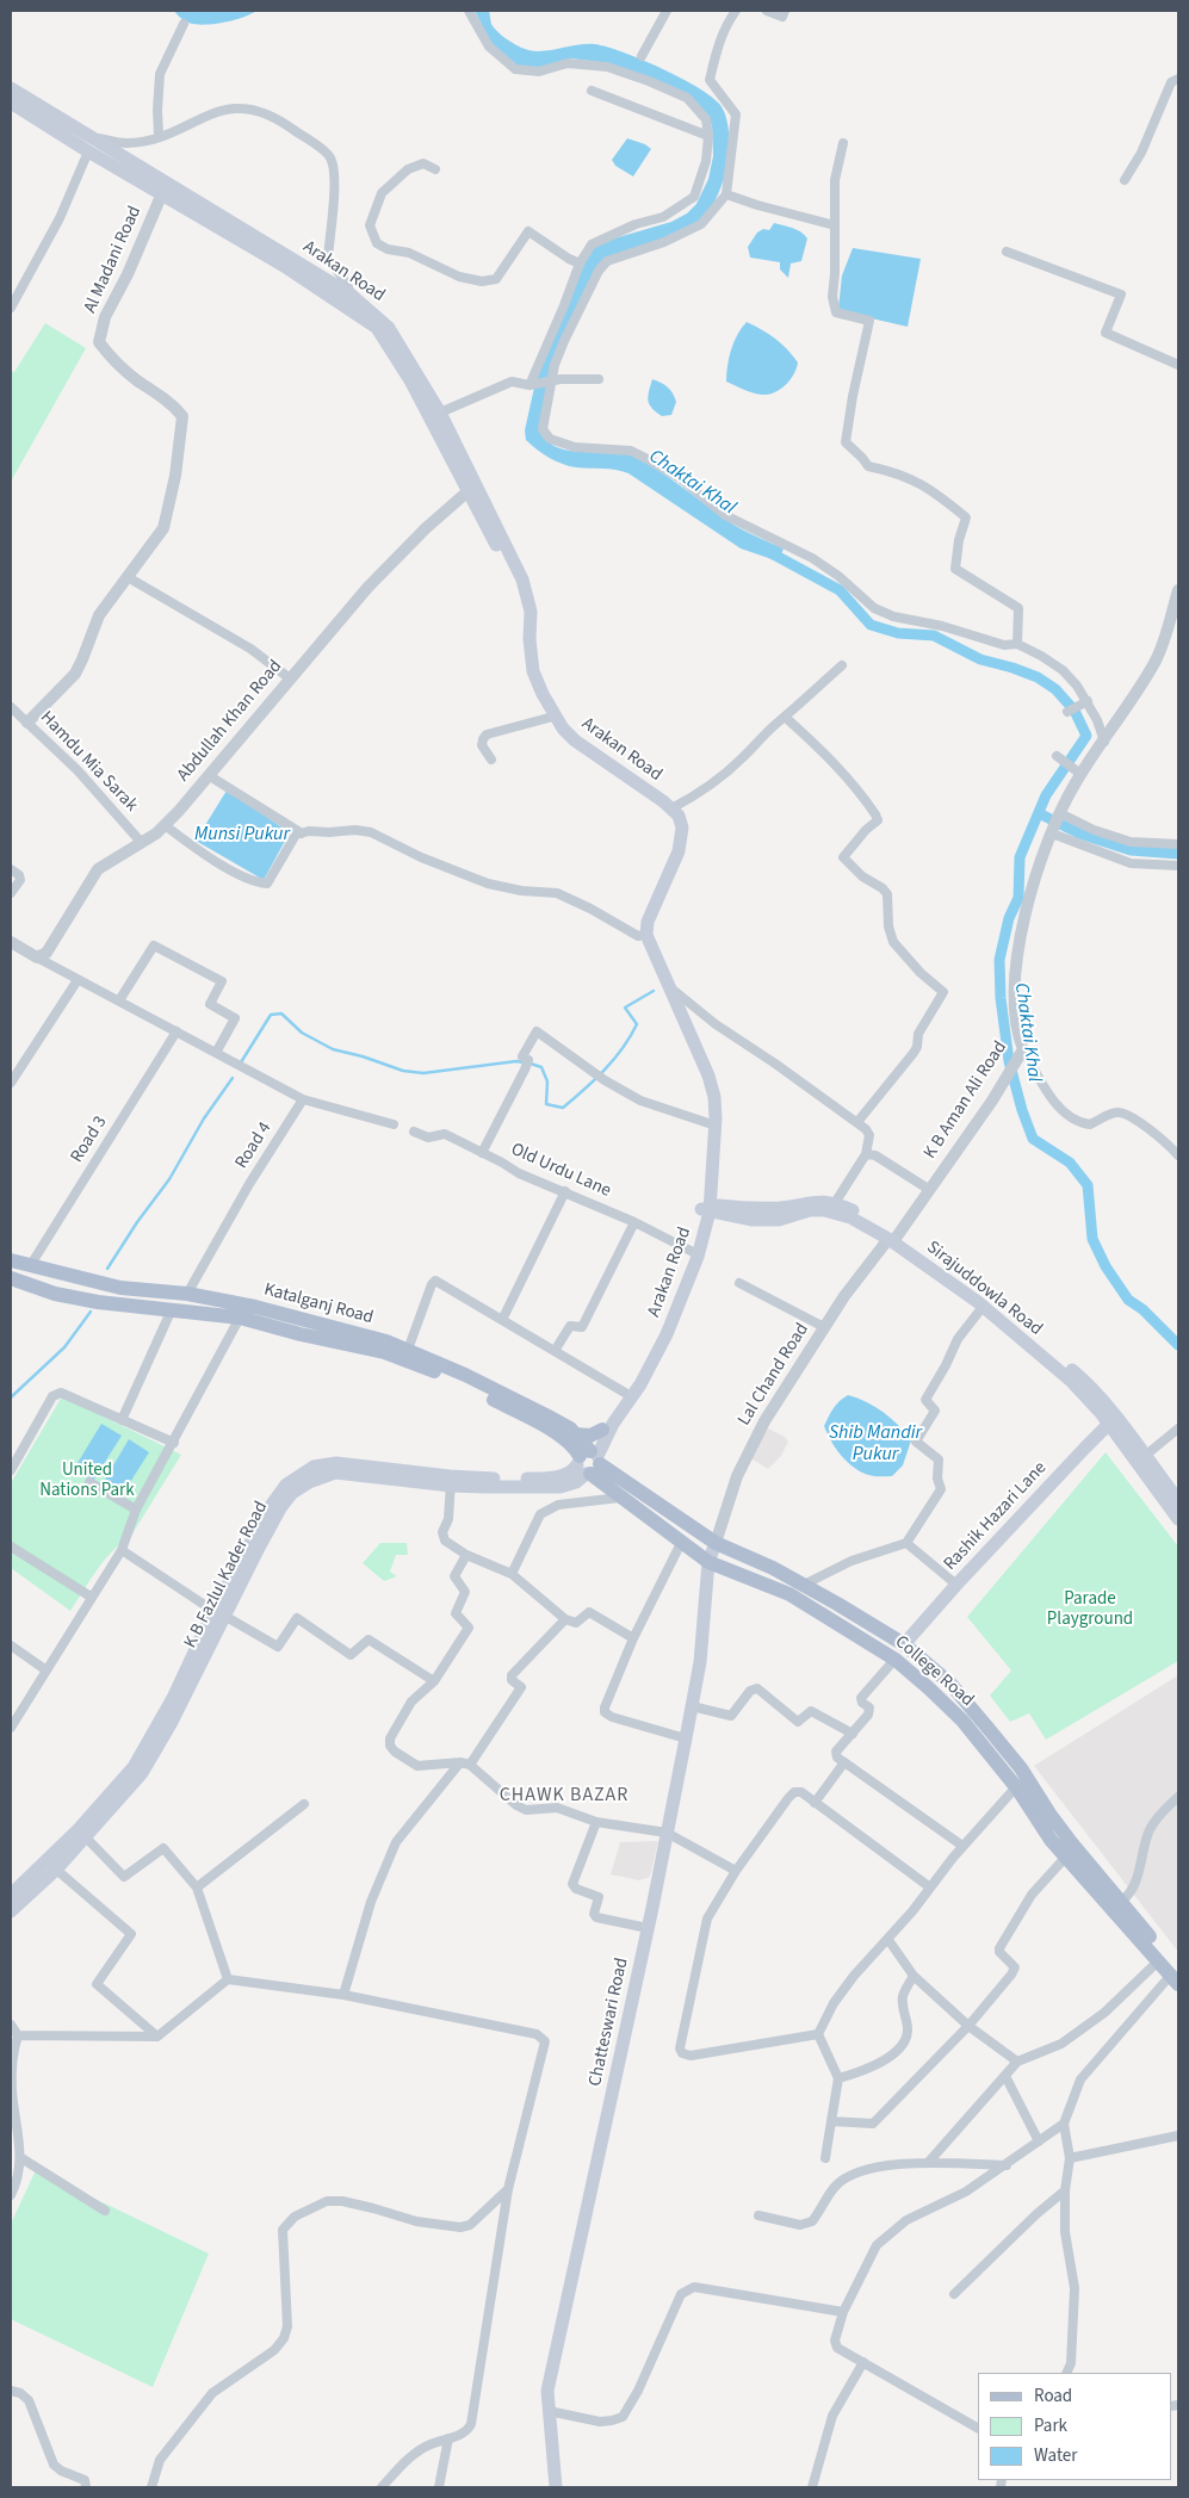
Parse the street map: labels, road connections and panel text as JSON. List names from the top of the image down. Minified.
{"streets":{"main road":["Arakan Road","Sirajuddowla Road","Katalganj Road","Rashik Hazari Lane","K B Fazlul Kader Road","College Road","Chatteswari Road"],"street":["Al Madani Road","Abdullah Khan Road","Hamdu Mia Sarak","K B Aman Ali Road","Road 3","Road 4","Old Urdu Lane","Lal Chand Road"]},"crossings":[["Al Madani Road","Arakan Road"],["Al Madani Road","Hamdu Mia Sarak"],["Arakan Road","Abdullah Khan Road"],["Arakan Road","Old Urdu Lane"],["Arakan Road","Sirajuddowla Road"],["Arakan Road","Katalganj Road"],["Arakan Road","K B Fazlul Kader Road"],["Arakan Road","College Road"],["Abdullah Khan Road","Hamdu Mia Sarak"],["K B Aman Ali Road","Sirajuddowla Road"],["K B Aman Ali Road","Lal Chand Road"],["Road 3","Katalganj Road"],["Road 4","Katalganj Road"],["Sirajuddowla Road","Lal Chand Road"],["Sirajuddowla Road","Rashik Hazari Lane"],["Katalganj Road","K B Fazlul Kader Road"],["Katalganj Road","College Road"],["Lal Chand Road","College Road"],["Lal Chand Road","Chatteswari Road"],["Rashik Hazari Lane","College Road"],["K B Fazlul Kader Road","College Road"],["College Road","Chatteswari Road"]],"districts":["CHAWK BAZAR"],"water":["Chaktai Khal","Munsi Pukur","Shib Mandir Pukur"],"parks":["United Nations Park","Parade Playground"],"legend":["Road","Park","Water"]}
